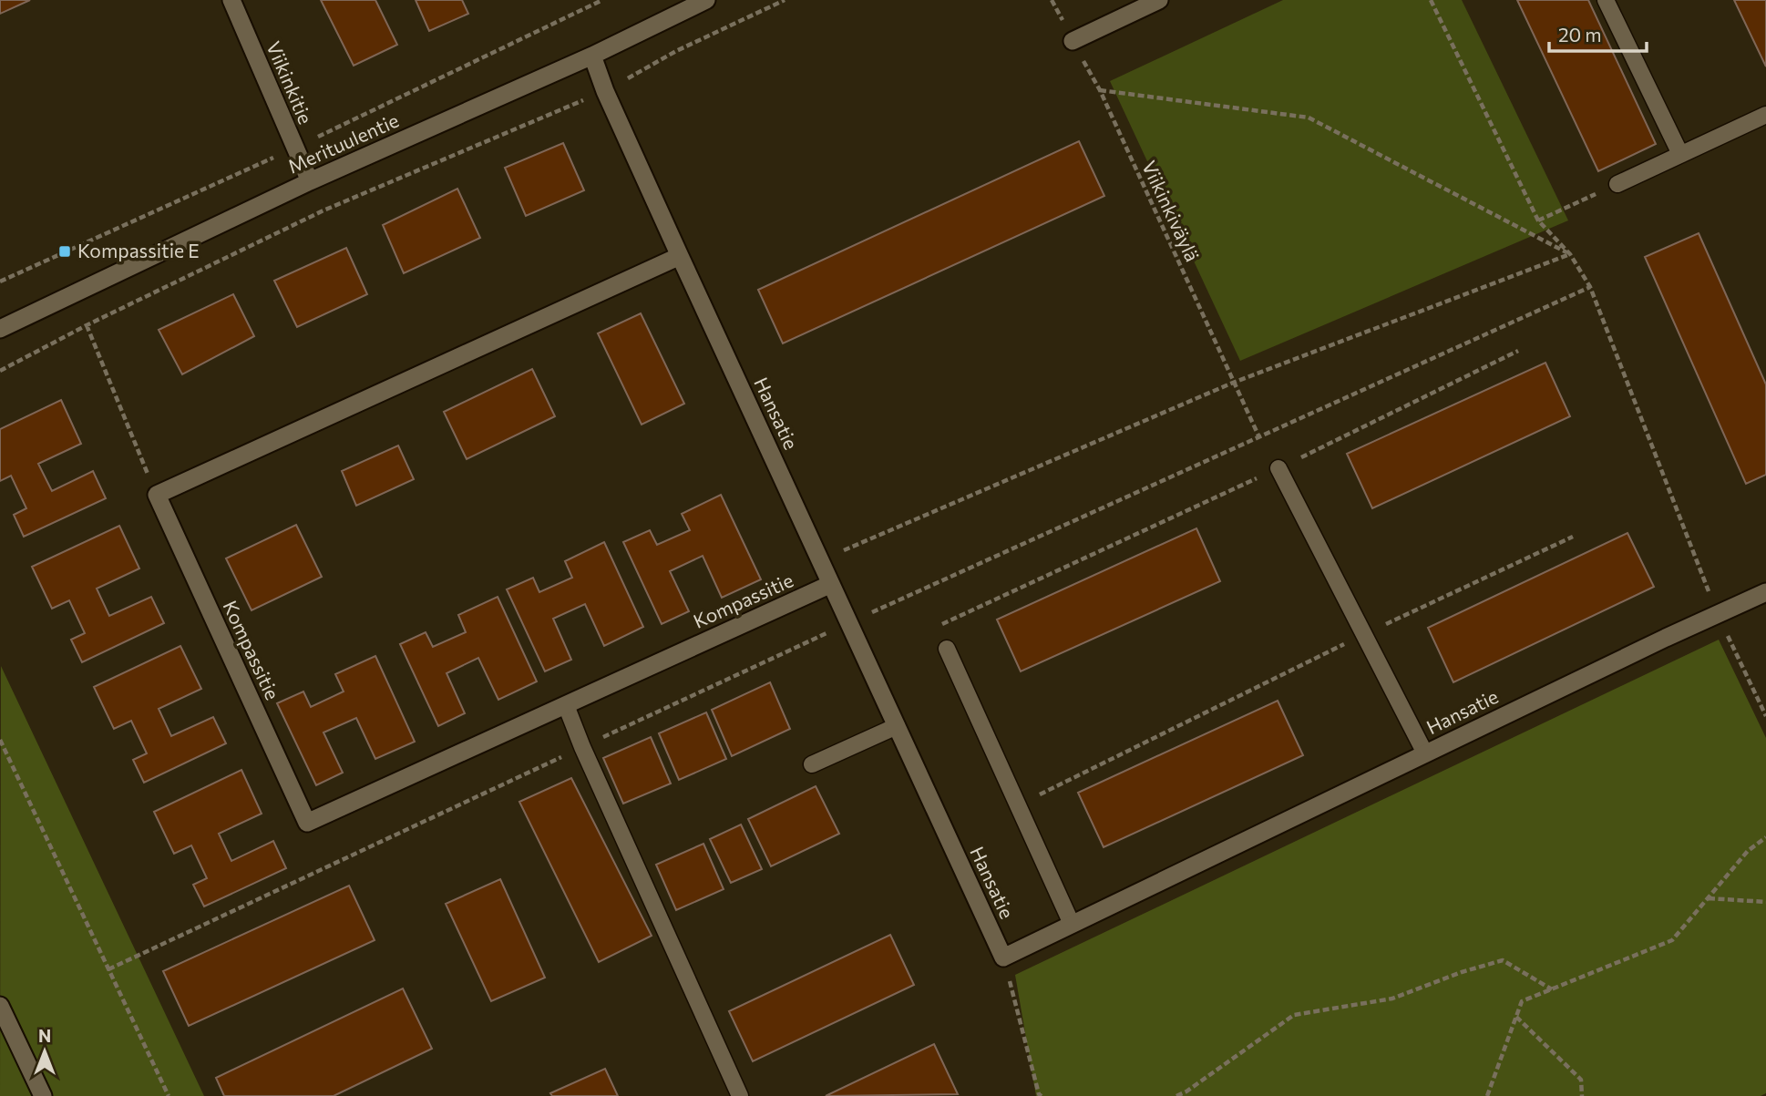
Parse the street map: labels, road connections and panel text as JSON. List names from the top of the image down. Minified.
{"streets":{"street":["Viikinkitie","Merituulentie","Hansatie","Kompassitie"],"path":["Viikinkiväylä"]},"crossings":[["Viikinkitie","Merituulentie"],["Merituulentie","Hansatie"],["Hansatie","Kompassitie"]],"places":{"transit":["Kompassitie E"]},"scale_bar":"20 m","north":"top"}
